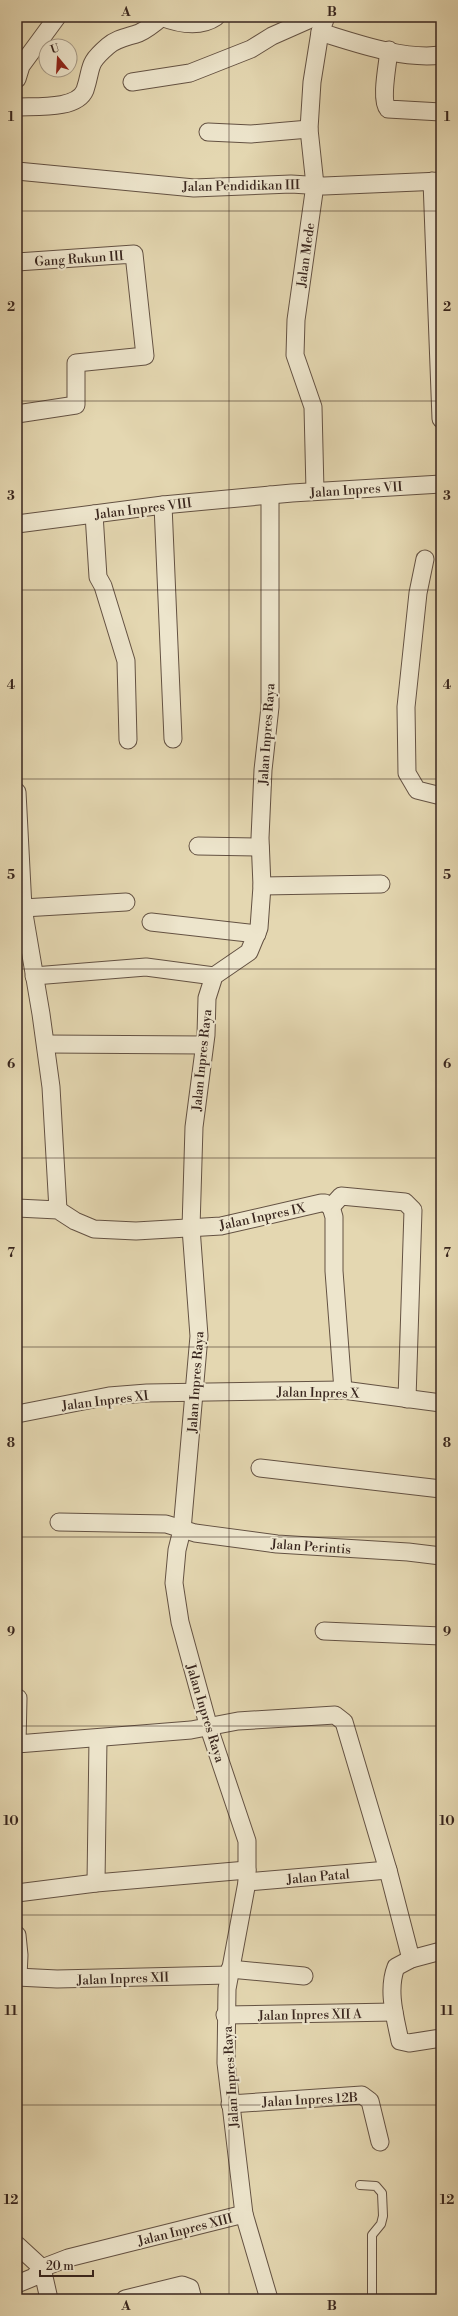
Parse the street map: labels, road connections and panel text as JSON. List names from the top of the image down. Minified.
{"streets":{"street":["Jalan Pendidikan III","Jalan Mede","Gang Rukun III","Jalan Inpres VII","Jalan Inpres VIII","Jalan Inpres Raya","Jalan Inpres IX","Jalan Inpres X","Jalan Inpres XI","Jalan Perintis","Jalan Patal","Jalan Inpres XII","Jalan Inpres XII A","Jalan Inpres 12B","Jalan Inpres XIII"]},"crossings":[["Jalan Pendidikan III","Jalan Mede"],["Jalan Mede","Jalan Inpres VII"],["Jalan Inpres VII","Jalan Inpres VIII"],["Jalan Inpres VII","Jalan Inpres Raya"],["Jalan Inpres VIII","Jalan Inpres Raya"],["Jalan Inpres Raya","Jalan Inpres IX"],["Jalan Inpres Raya","Jalan Inpres X"],["Jalan Inpres Raya","Jalan Inpres XI"],["Jalan Inpres Raya","Jalan Perintis"],["Jalan Inpres Raya","Jalan Patal"],["Jalan Inpres Raya","Jalan Inpres XII"],["Jalan Inpres Raya","Jalan Inpres XII A"],["Jalan Inpres Raya","Jalan Inpres 12B"],["Jalan Inpres Raya","Jalan Inpres XIII"],["Jalan Inpres X","Jalan Inpres XI"]],"scale_bar":"20 m","north":"top","grid":{"columns":["A","B"],"rows":["1","2","3","4","5","6","7","8","9","10","11","12"]}}
